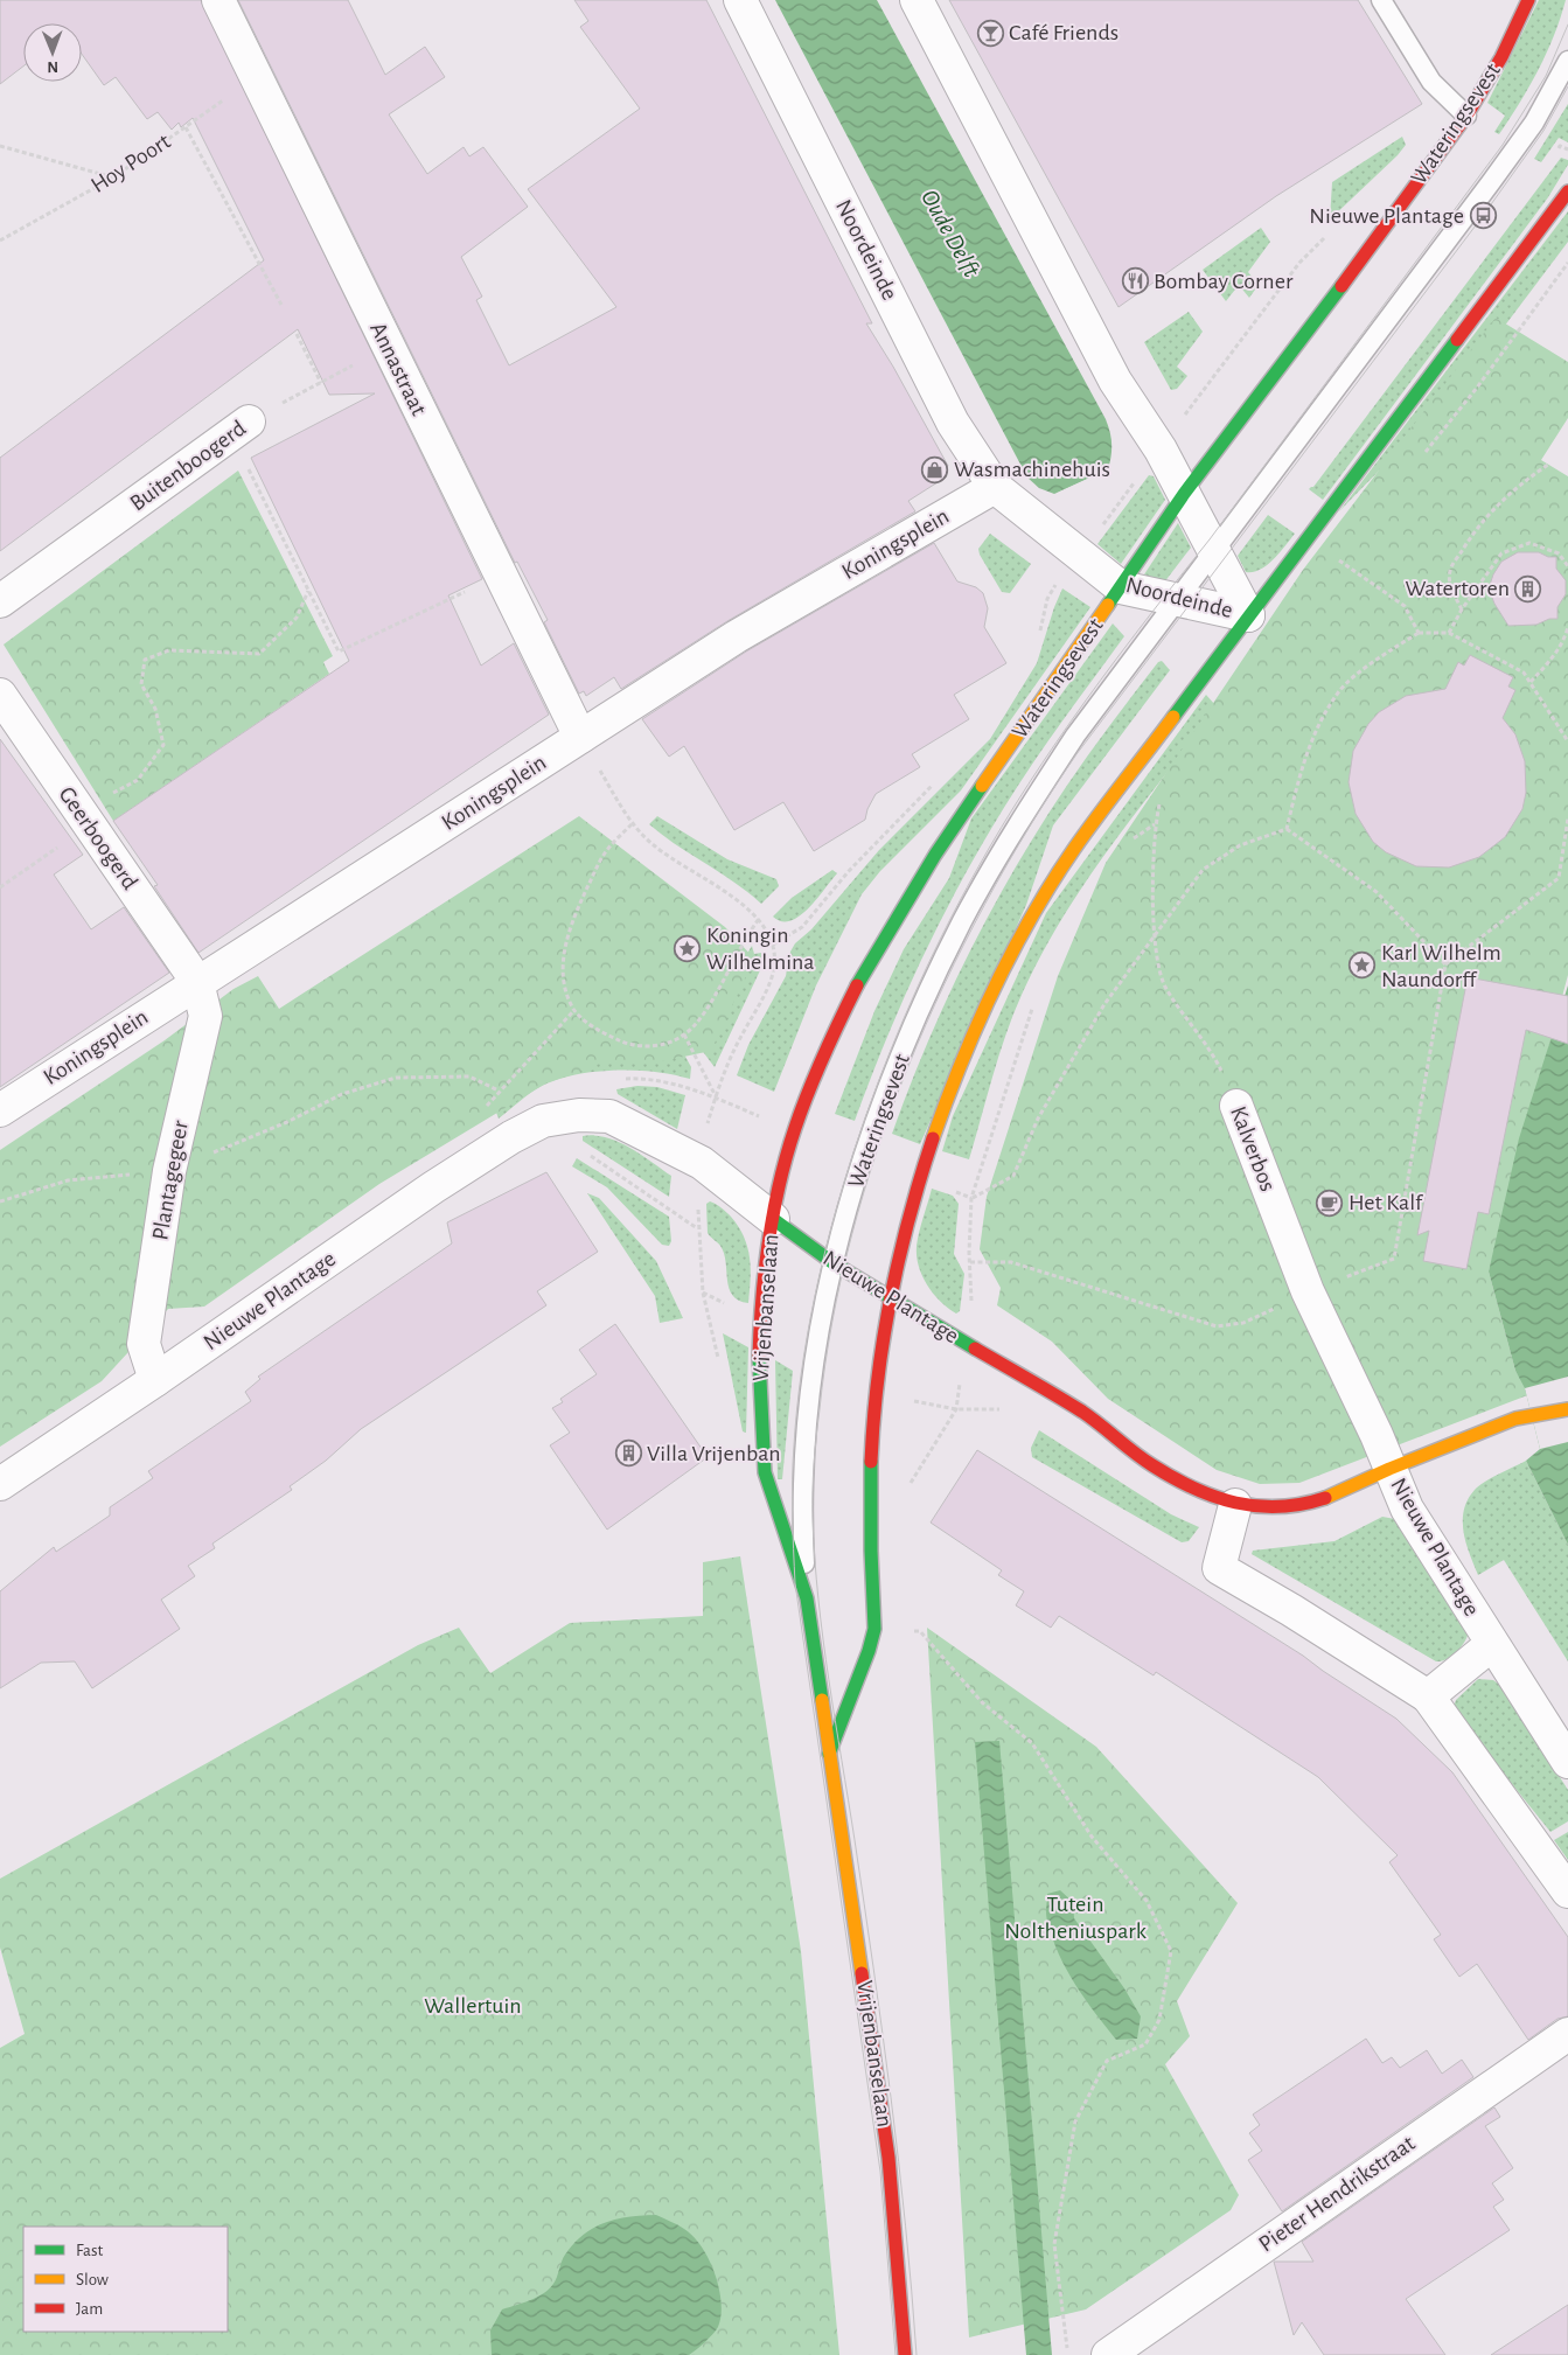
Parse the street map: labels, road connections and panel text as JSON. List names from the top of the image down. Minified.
{"streets":{"main road":["Wateringsevest","Nieuwe Plantage","Vrijenbanselaan"],"street":["Noordeinde","Annastraat","Buitenboogerd","Koningsplein","Geerboogerd","Kalverbos","Plantagegeer","Pieter Hendrikstraat"],"path":["Hoy Poort"]},"crossings":[["Wateringsevest","Noordeinde"],["Wateringsevest","Nieuwe Plantage"],["Wateringsevest","Vrijenbanselaan"],["Hoy Poort","Annastraat"],["Noordeinde","Koningsplein"],["Annastraat","Buitenboogerd"],["Annastraat","Koningsplein"],["Koningsplein","Geerboogerd"],["Koningsplein","Plantagegeer"],["Geerboogerd","Plantagegeer"],["Kalverbos","Nieuwe Plantage"],["Plantagegeer","Nieuwe Plantage"],["Nieuwe Plantage","Vrijenbanselaan"]],"water":["Oude Delft"],"parks":["Tutein Noltheniuspark","Wallertuin"],"places":{"bar":["Café Friends"],"bus stop":["Nieuwe Plantage"],"restaurant":["Bombay Corner"],"shop":["Wasmachinehuis"],"building":["Watertoren","Villa Vrijenban"],"place":["Koningin Wilhelmina","Karl Wilhelm Naundorff"],"cafe":["Het Kalf"]},"legend":["Fast","Slow","Jam"],"north":"bottom"}
